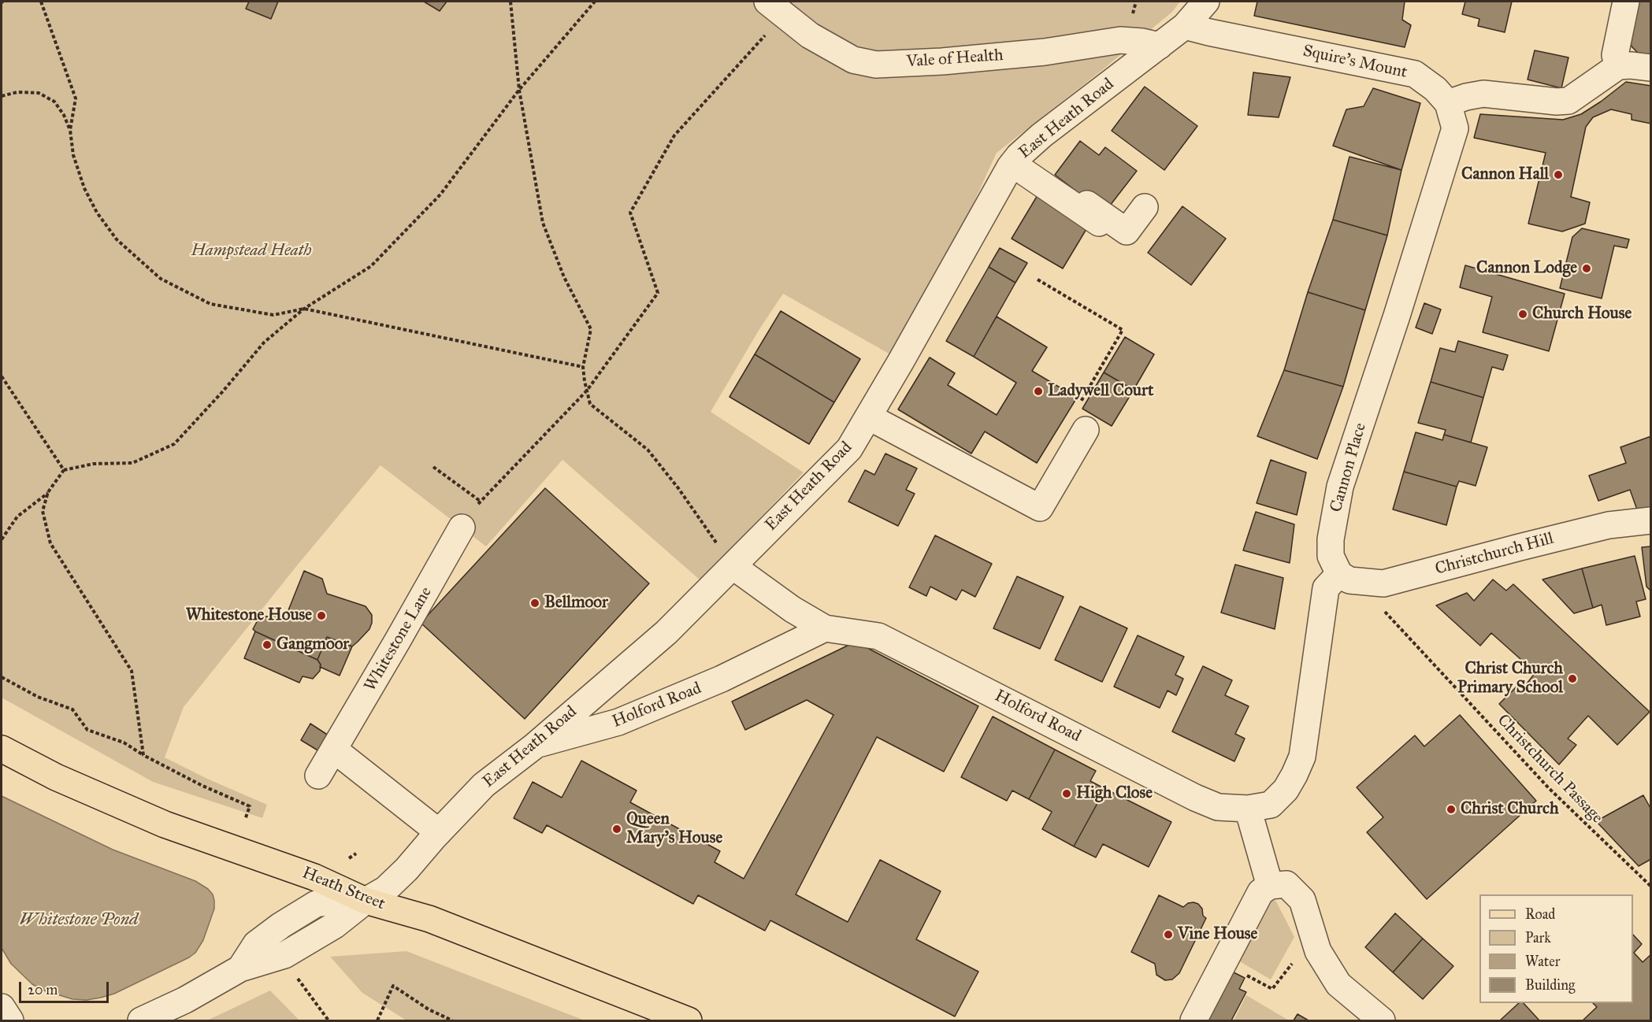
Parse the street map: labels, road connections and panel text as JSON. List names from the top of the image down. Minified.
{"streets":{"main road":["Heath Street"],"street":["Vale of Health","Squire's Mount","East Heath Road","Cannon Place","Christchurch Hill","Whitestone Lane","Holford Road"],"path":["Christchurch Passage"]},"crossings":[["Vale of Health","East Heath Road"],["Squire's Mount","East Heath Road"],["Squire's Mount","Cannon Place"],["East Heath Road","Holford Road"],["East Heath Road","Heath Street"],["Cannon Place","Christchurch Hill"],["Cannon Place","Christchurch Passage"],["Christchurch Hill","Christchurch Passage"]],"water":["Whitestone Pond"],"parks":["Hampstead Heath"],"places":["Cannon Hall","Cannon Lodge","Church House","Ladywell Court","Bellmoor","Whitestone House","Gangmoor","Christ Church Primary School","High Close","Christ Church","Queen Mary's House","Vine House"],"legend":["Road","Park","Water","Building"],"scale_bar":"20 m"}
